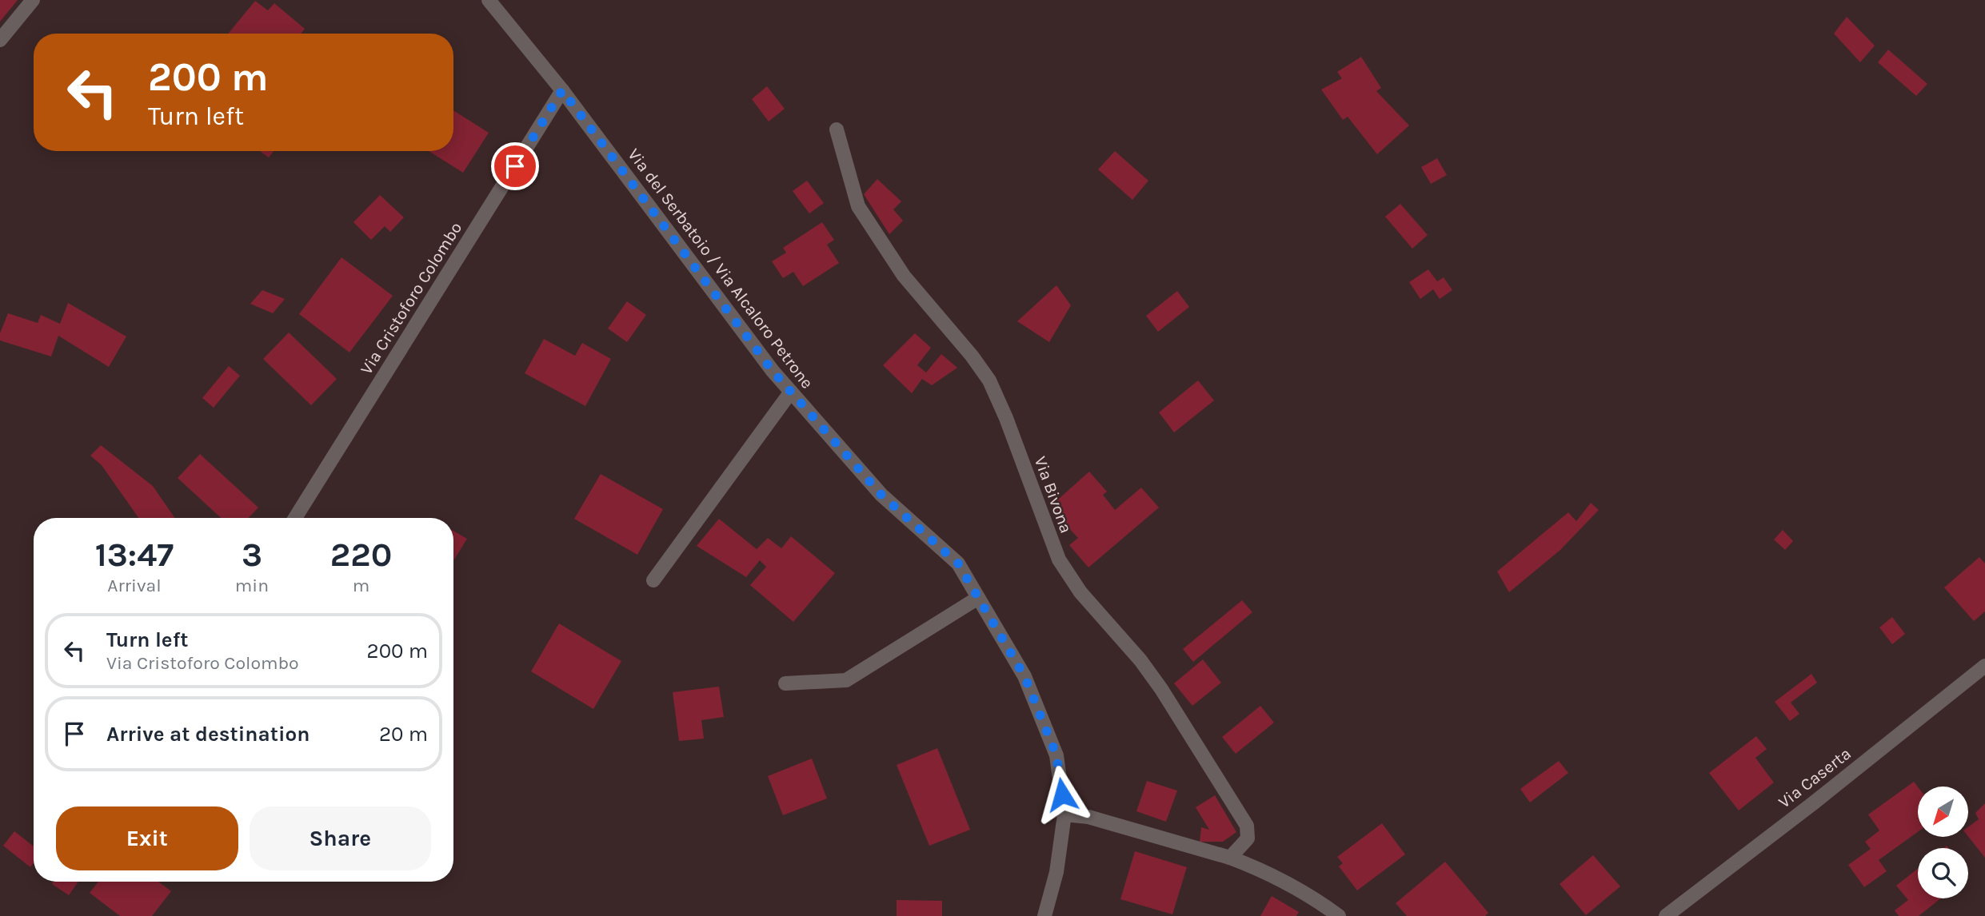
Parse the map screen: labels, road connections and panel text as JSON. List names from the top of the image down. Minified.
{"streets":{"street":["Via del Serbatoio / Via Alcaloro Petrone","Via Cristoforo Colombo","Via Bivona","Via Caserta"]},"crossings":[["Via del Serbatoio / Via Alcaloro Petrone","Via Cristoforo Colombo"]],"north":"bottom left","page":{"turn":["200 m","Turn left"],"eta":["13:47","Arrival","3","min","220","m"],"list":[{"name":"Turn left","note":"Via Cristoforo Colombo","value":"200 m"},{"name":"Arrive at destination","value":"20 m"}],"buttons":["Exit","Share"]}}
